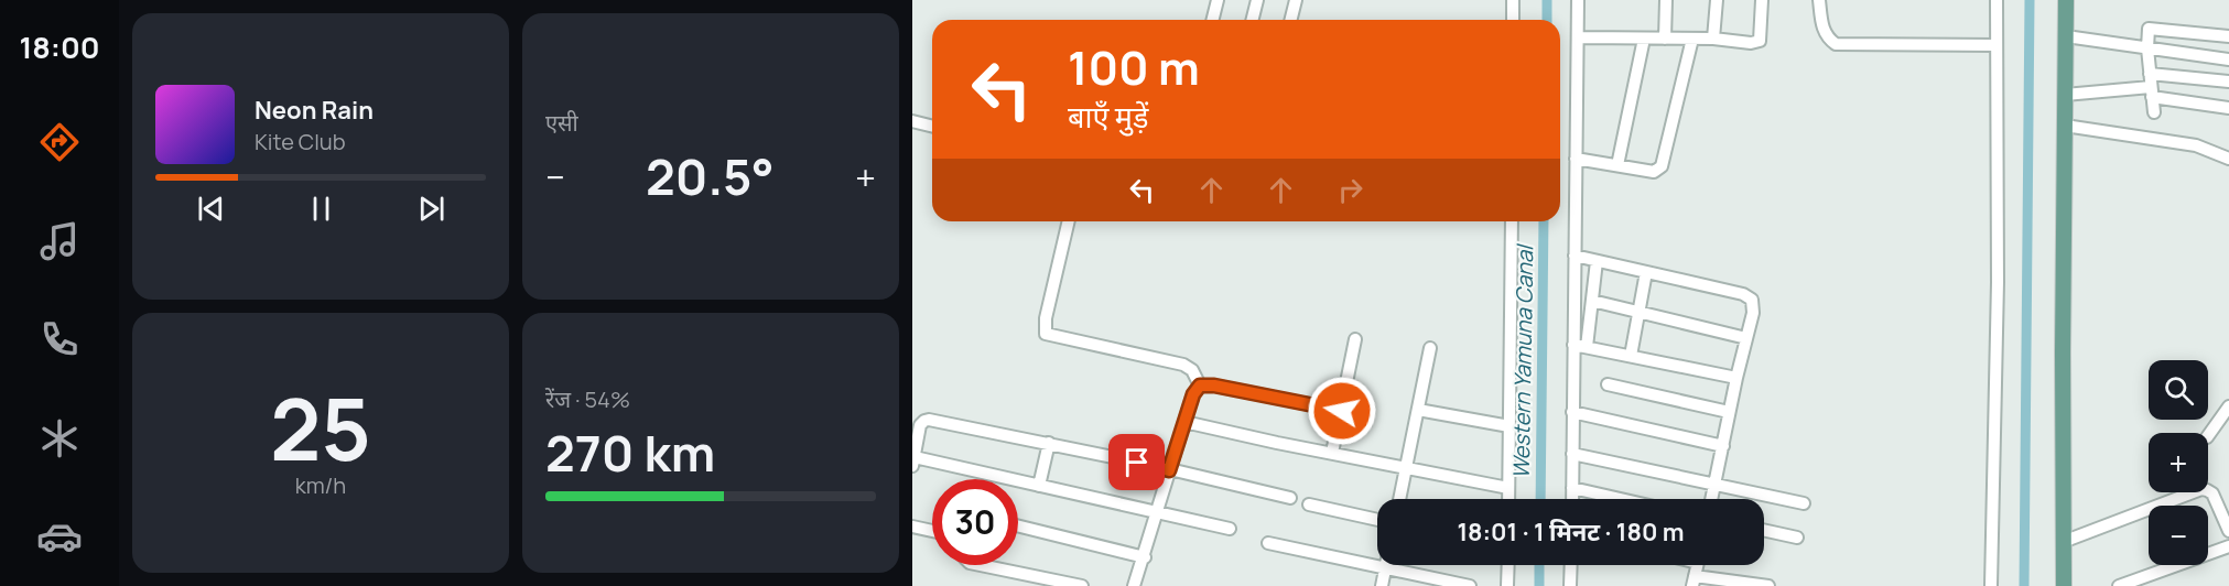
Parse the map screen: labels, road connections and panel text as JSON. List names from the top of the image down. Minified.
{"water":["Western Yamuna Canal"],"page":{"tabs":"18:00","tile":["एसी",["25","km/h"],["रेंज · 54%","270 km"]],"turn":["100 m","बाएँ मुड़ें"],"song":["Neon Rain","Kite Club"],"heat":["−","20.5°","+"],"map_buttons":["+","−"],"limit":"30","trip":"18:01 · 1 मिनट · 180 m"}}
